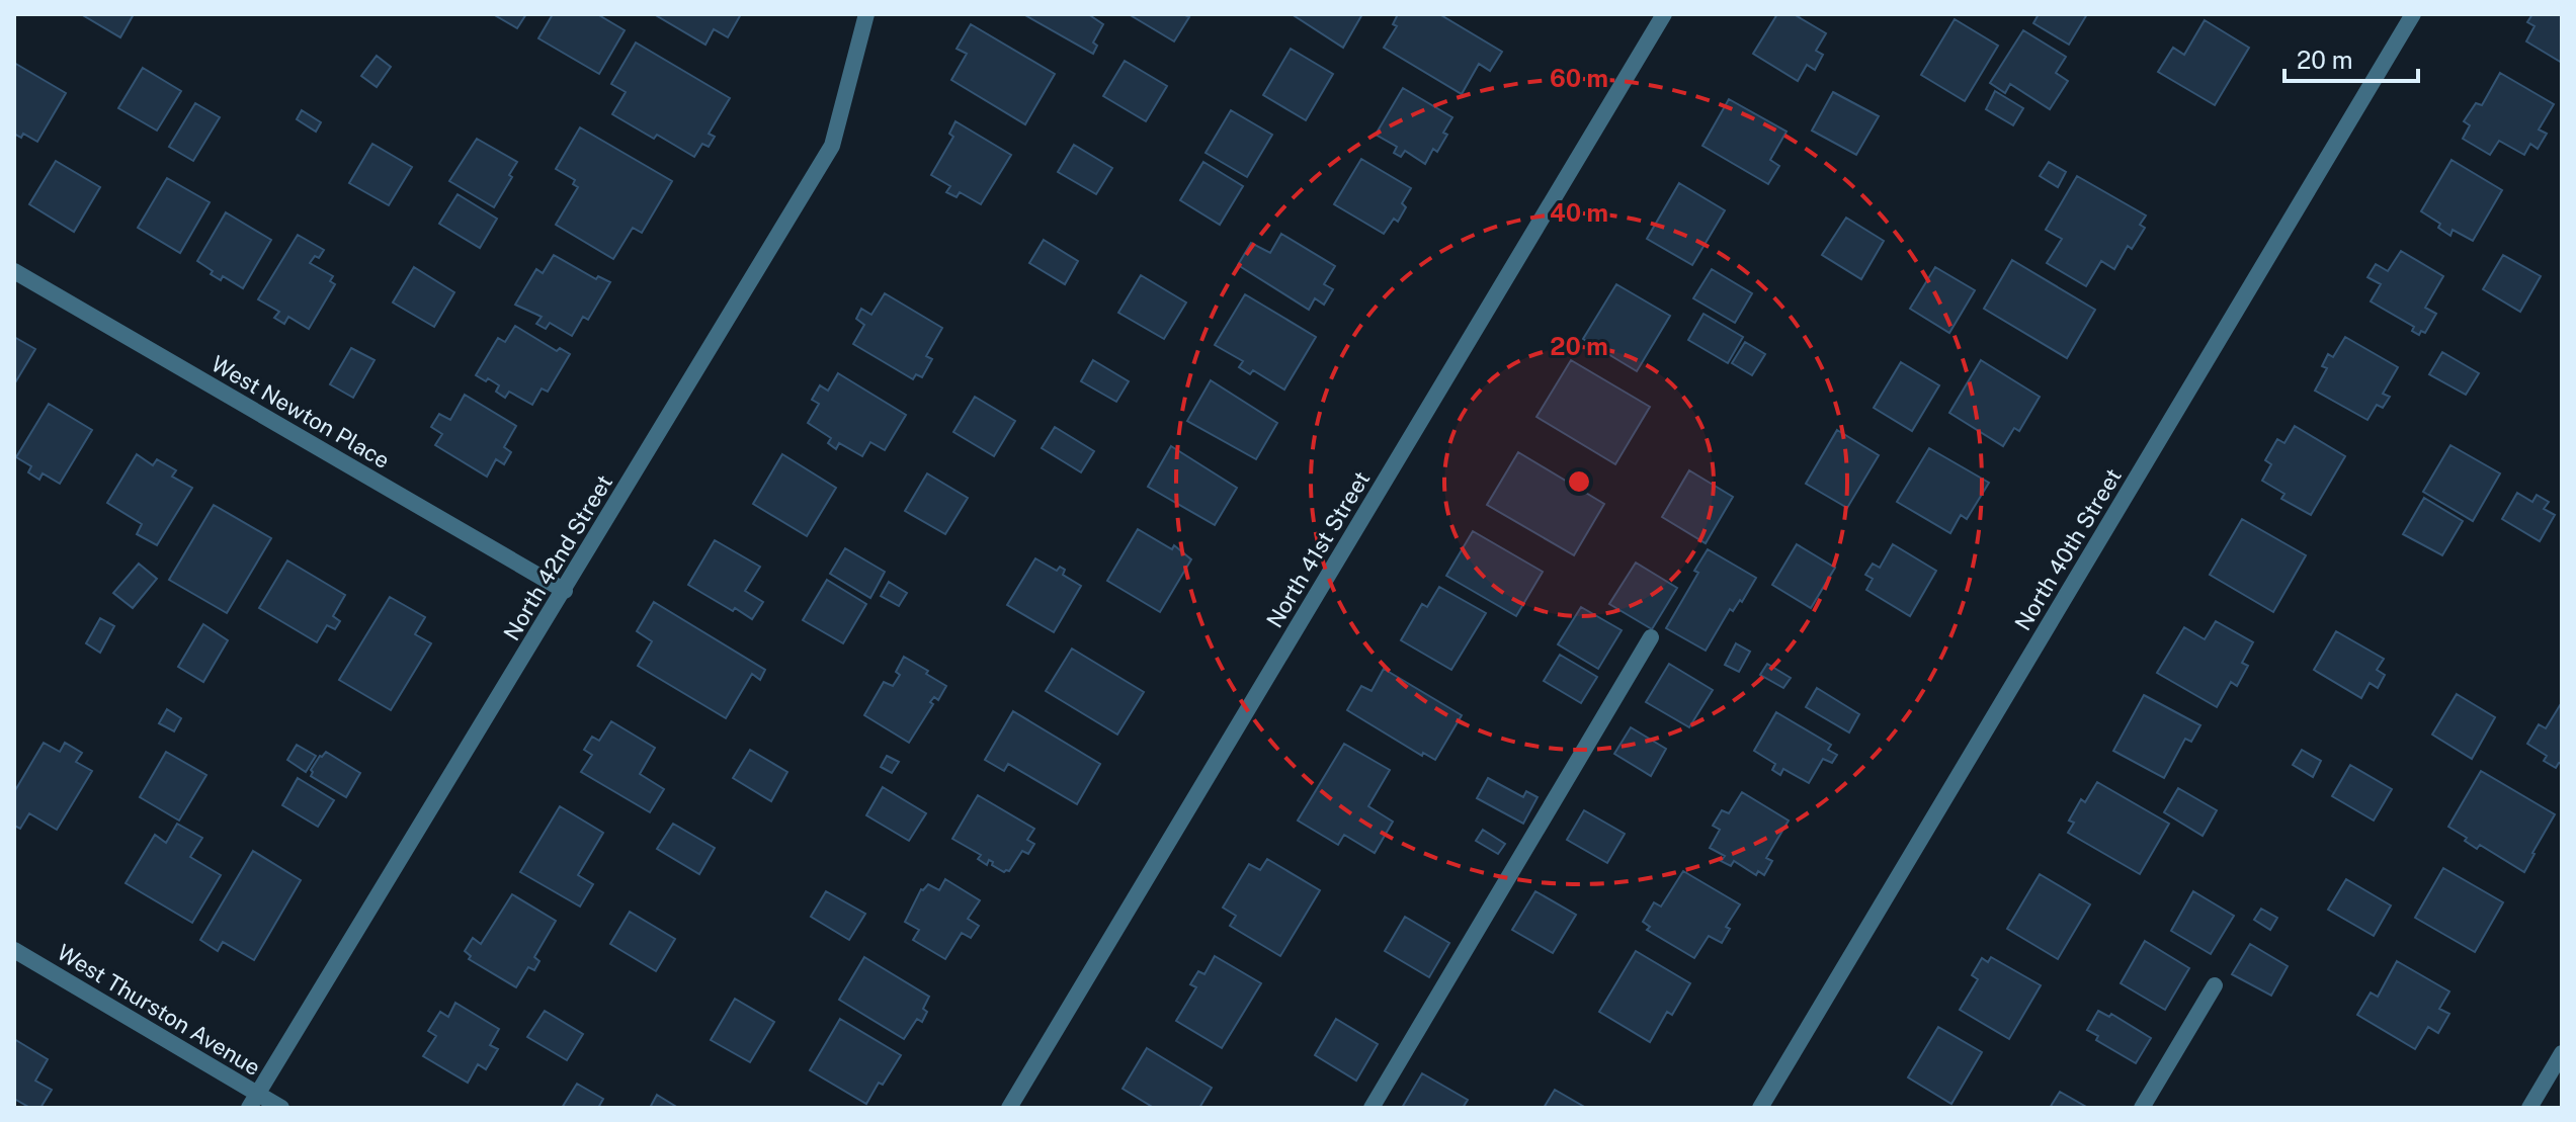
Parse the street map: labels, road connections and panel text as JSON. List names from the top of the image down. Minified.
{"streets":{"street":["West Newton Place","North 41st Street","North 40th Street","North 42nd Street","West Thurston Avenue"]},"crossings":[["West Newton Place","North 42nd Street"],["North 42nd Street","West Thurston Avenue"]],"scale_bar":"20 m","rings":["60 m","40 m","20 m"]}
